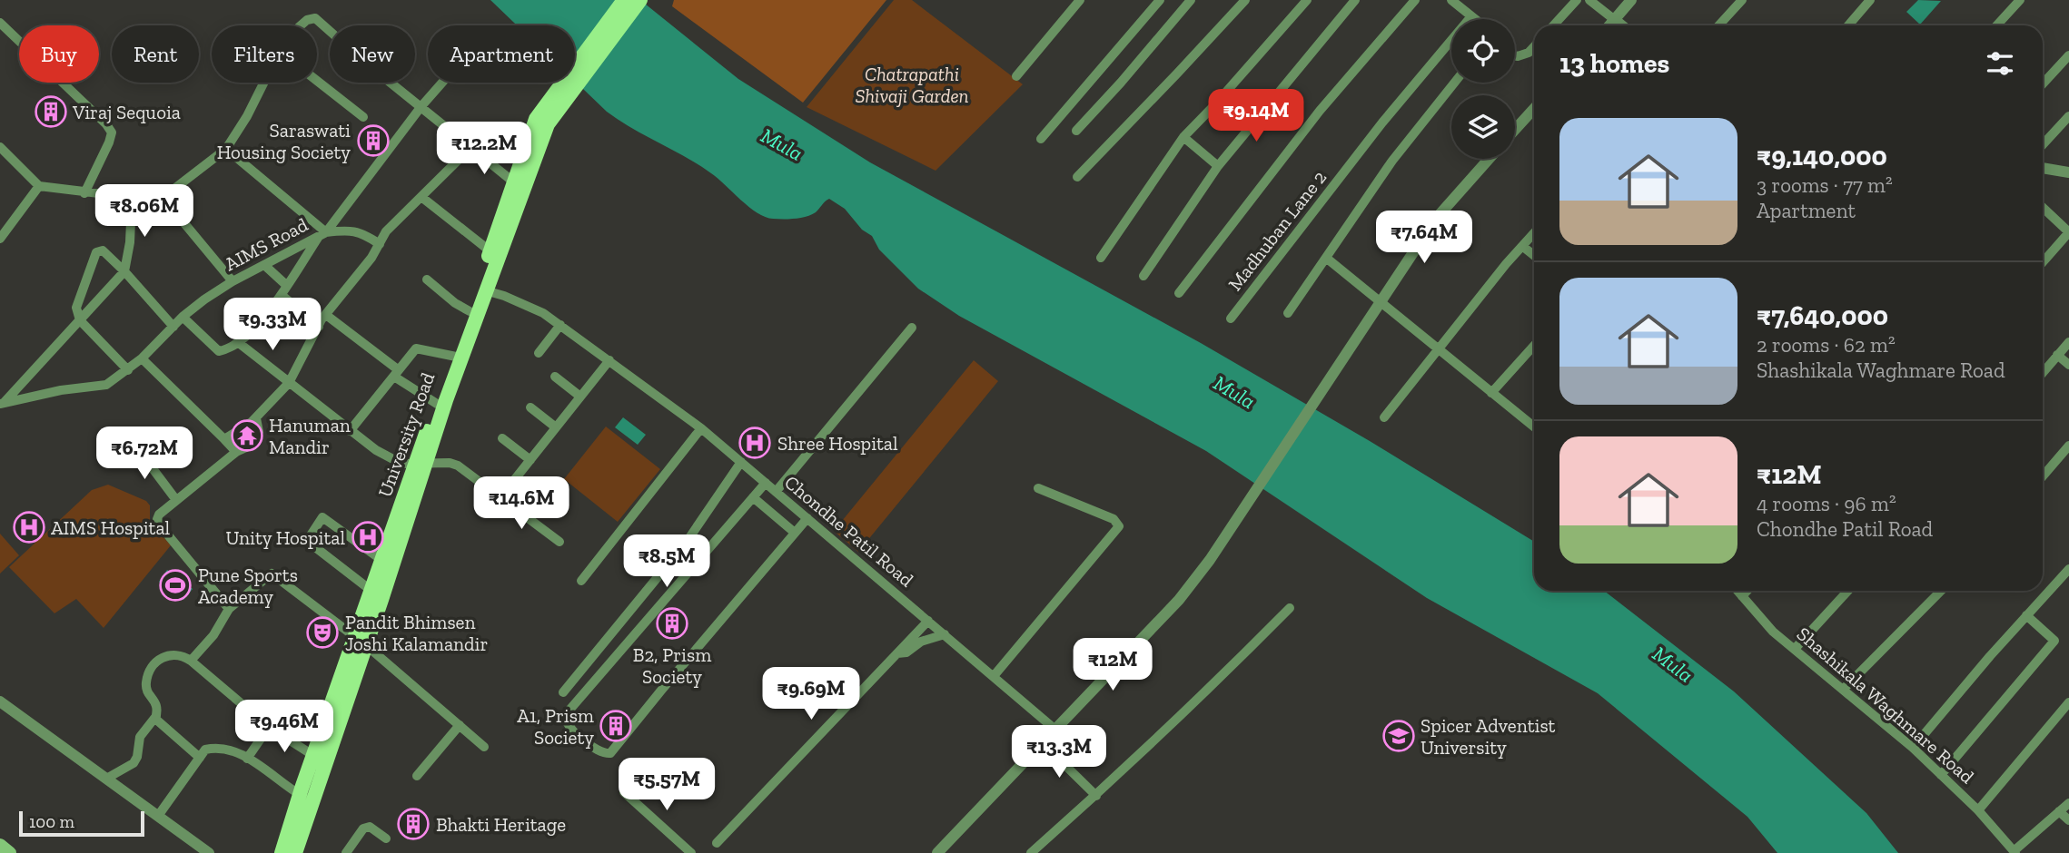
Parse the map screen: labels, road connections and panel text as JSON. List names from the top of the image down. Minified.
{"streets":{"main road":["University Road"],"street":["Madhuban Lane 2","AIMS Road","Chondhe Patil Road","Shashikala Waghmare Road"]},"crossings":[["University Road","Chondhe Patil Road"]],"water":["Mula"],"parks":["Chatrapathi Shivaji Garden"],"places":{"building":["Viraj Sequoia","Saraswati Housing Society","B2, Prism Society","A1, Prism Society","Bhakti Heritage"],"temple":["Hanuman Mandir"],"hospital":["Shree Hospital","AIMS Hospital","Unity Hospital"],"sports":["Pune Sports Academy"],"theatre":["Pandit Bhimsen Joshi Kalamandir"],"school or university":["Spicer Adventist University"]},"scale_bar":"100 m","page":{"chip":["Buy","Rent","Filters","New","Apartment"],"heading":"13 homes","price":["₹9.14M","₹12.2M","₹8.06M","₹7.64M","₹9.33M","₹6.72M","₹14.6M","₹8.5M","₹12M","₹9.69M","₹9.46M","₹13.3M","₹5.57M"],"list":[{"name":"₹9,140,000","note":"3 rooms · 77 m² · Apartment"},{"name":"₹7,640,000","note":"2 rooms · 62 m² · Shashikala Waghmare Road"},{"name":"₹12M","note":"4 rooms · 96 m² · Chondhe Patil Road"}],"scale":"100 m"}}
